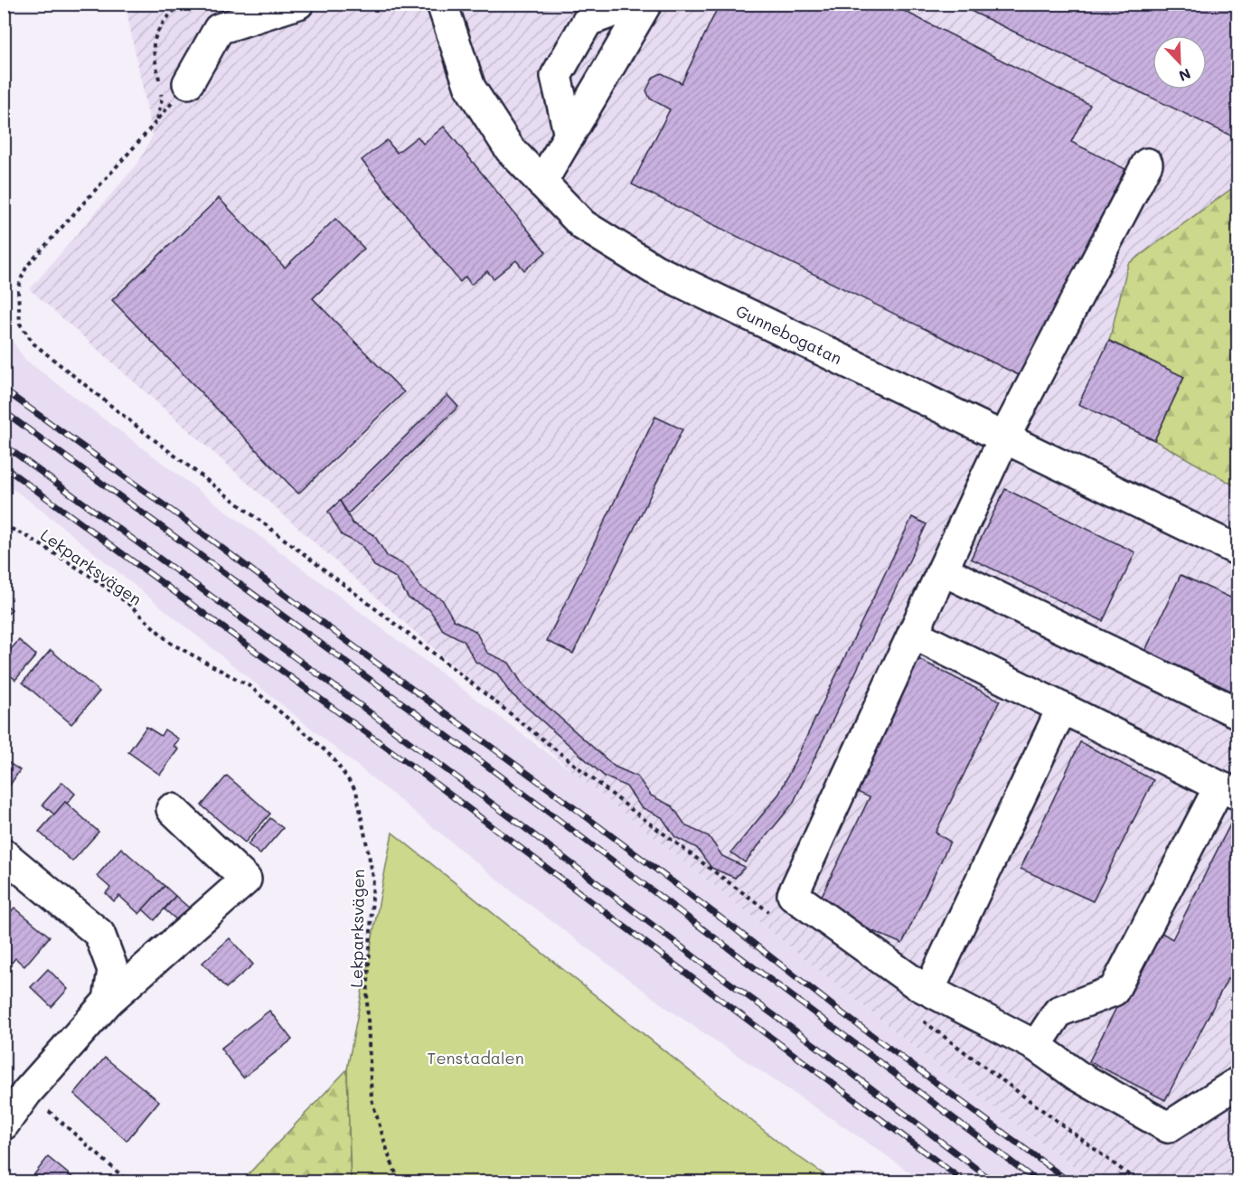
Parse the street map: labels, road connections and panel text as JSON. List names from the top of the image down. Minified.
{"streets":{"street":["Gunnebogatan"],"path":["Lekparksvägen"]},"parks":["Tenstadalen"],"north":"bottom right"}
